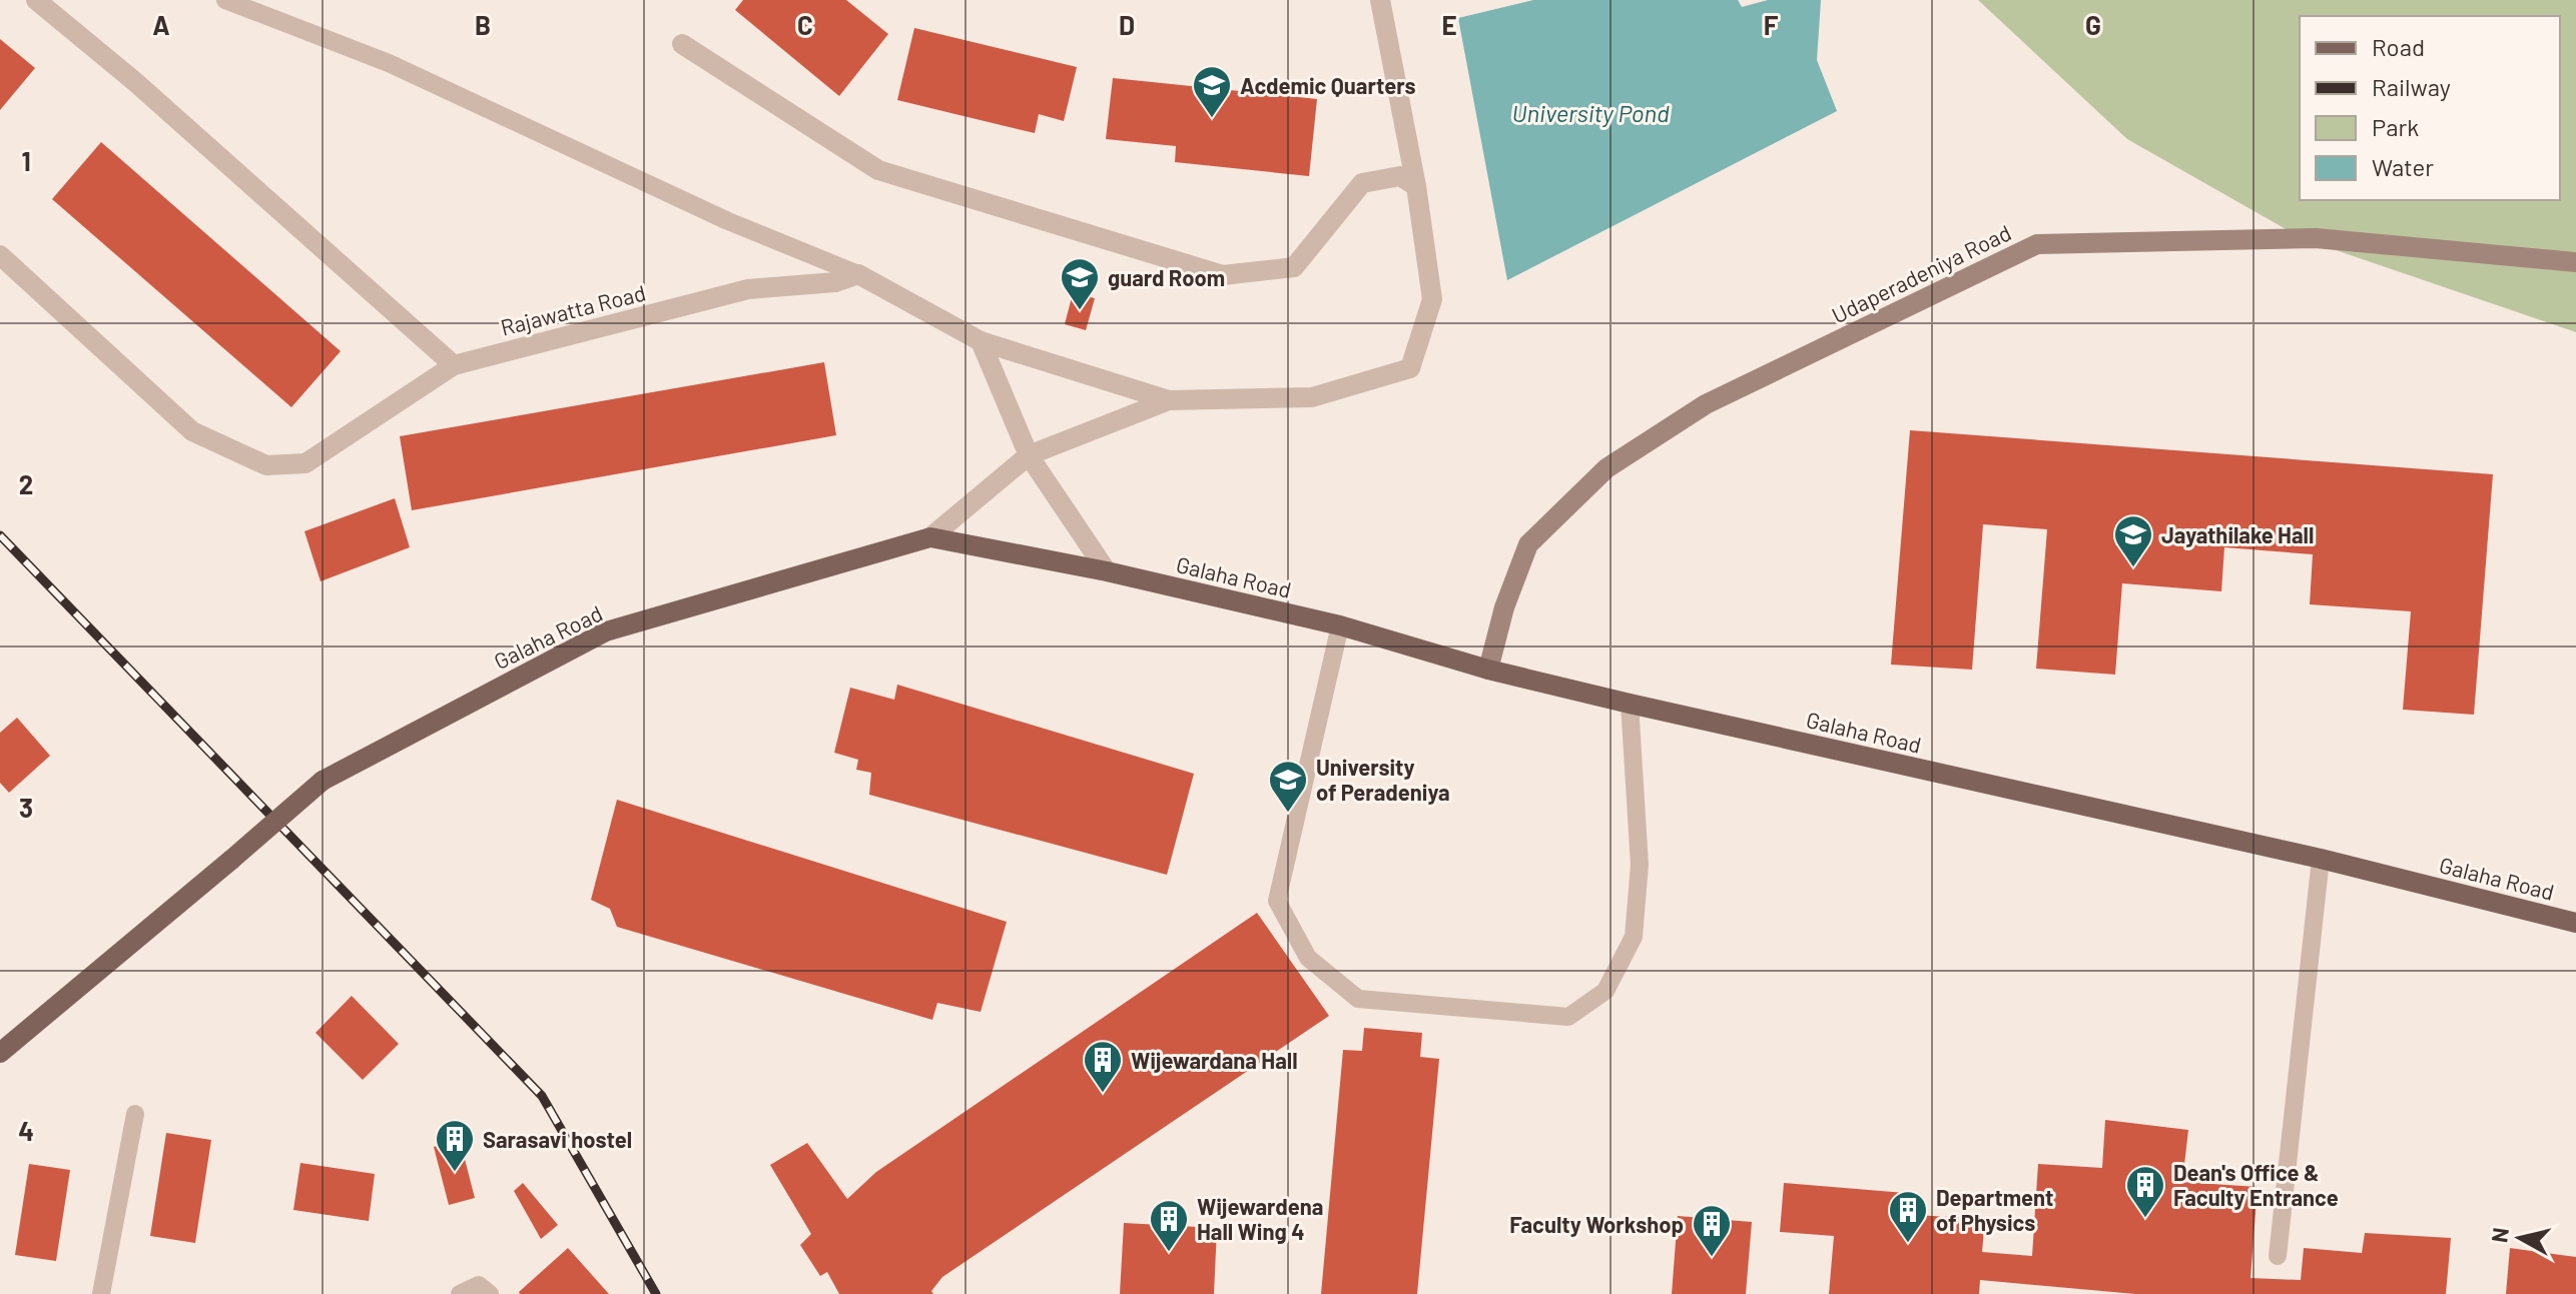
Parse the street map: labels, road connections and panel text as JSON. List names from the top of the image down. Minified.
{"streets":{"main road":["Galaha Road"],"street":["Udaperadeniya Road","Rajawatta Road"]},"crossings":[["Udaperadeniya Road","Galaha Road"]],"water":["University Pond"],"places":{"school or university":["Acdemic Quarters","guard Room","Jayathilake Hall","University of Peradeniya"],"building":["Wijewardana Hall","Sarasavi hostel","Dean's Office & Faculty Entrance","Department of Physics","Wijewardena Hall Wing 4","Faculty Workshop"]},"legend":["Road","Railway","Park","Water"],"north":"left","grid":{"columns":["A","B","C","D","E","F","G"],"rows":["1","2","3","4"]}}
